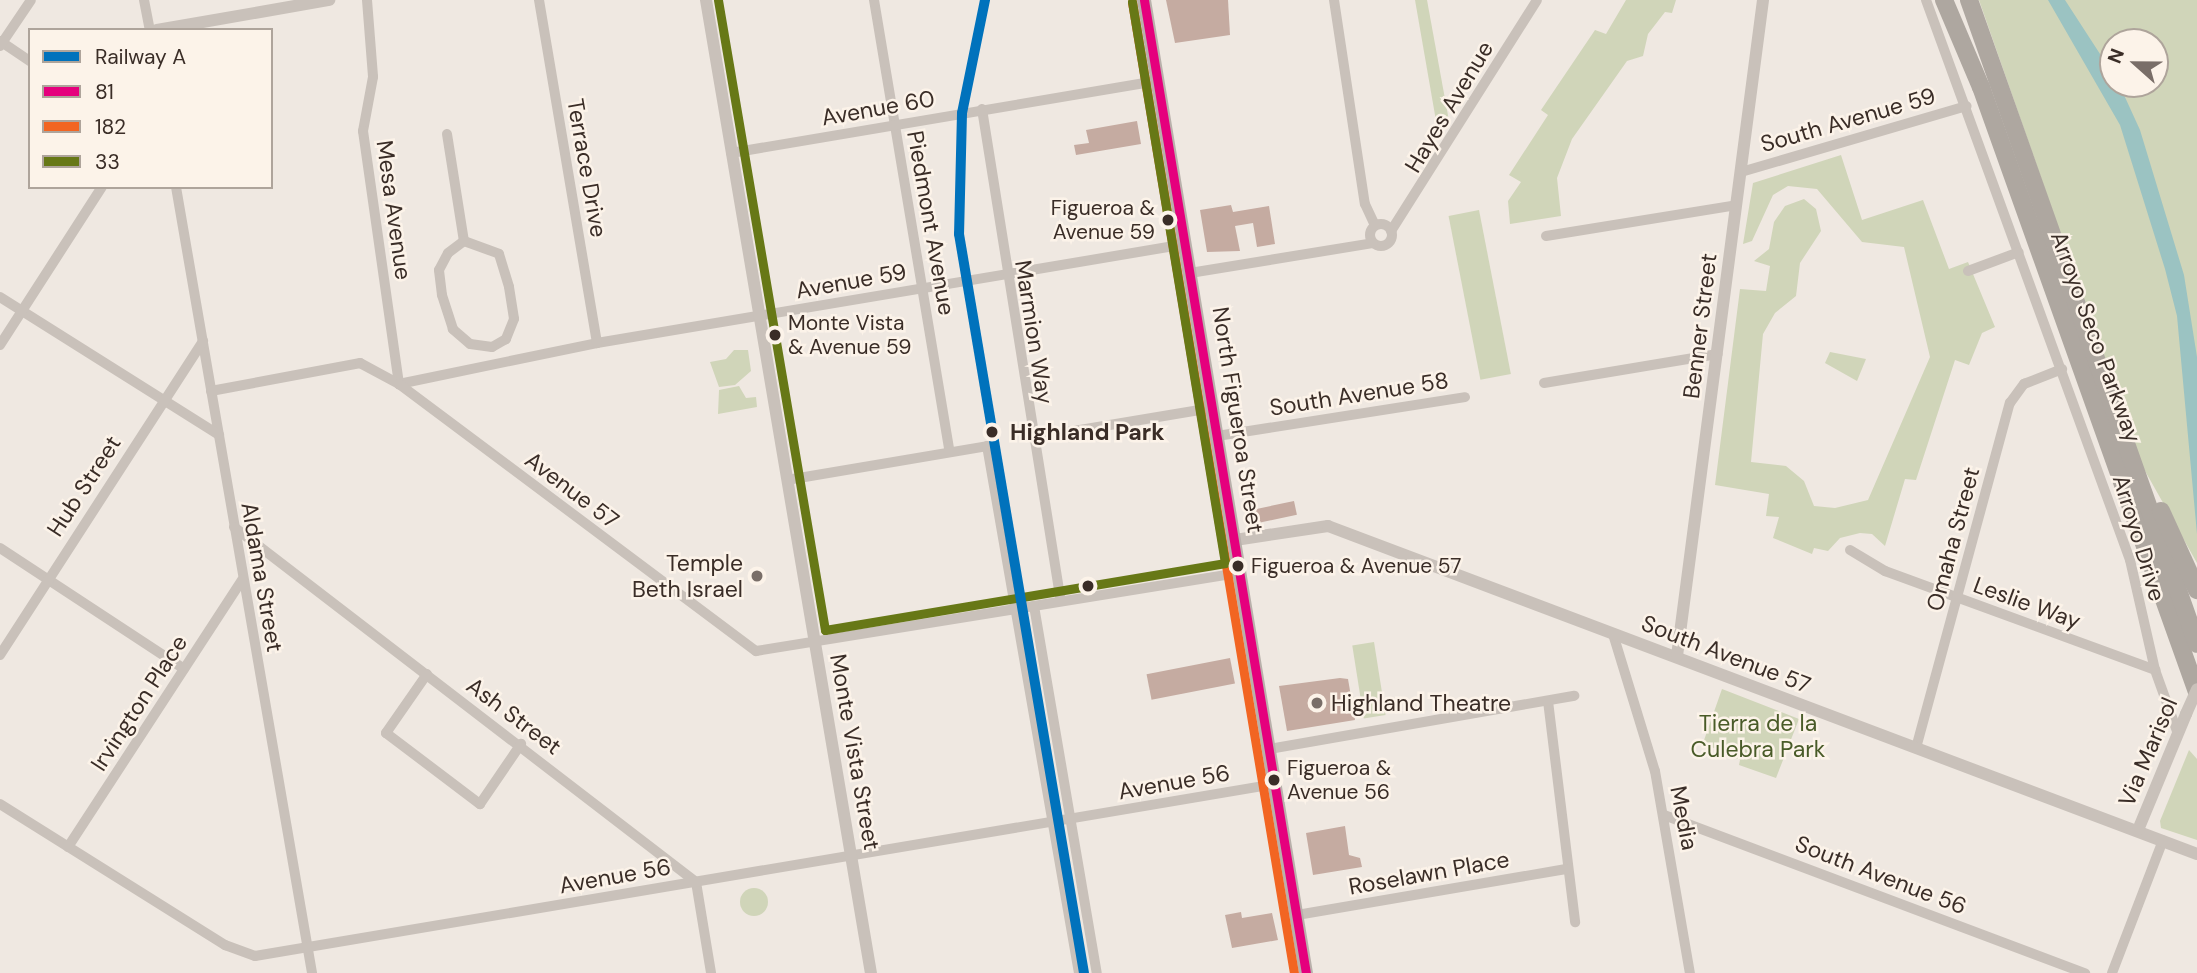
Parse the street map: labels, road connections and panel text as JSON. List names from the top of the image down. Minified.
{"streets":{"highway":["Arroyo Seco Parkway"],"main road":["North Figueroa Street"],"street":["Hayes Avenue","Avenue 60","South Avenue 59","Terrace Drive","Mesa Avenue","Piedmont Avenue","Avenue 59","Benner Street","Marmion Way","South Avenue 58","Hub Street","Avenue 57","Arroyo Drive","Omaha Street","Aldama Street","Leslie Way","South Avenue 57","Irvington Place","Ash Street","Monte Vista Street","Via Marisol","Avenue 56","Media","Roselawn Place","South Avenue 56"]},"crossings":[["Avenue 60","Piedmont Avenue"],["Avenue 60","Marmion Way"],["Avenue 60","North Figueroa Street"],["Avenue 60","Monte Vista Street"],["South Avenue 59","Benner Street"],["South Avenue 59","Arroyo Drive"],["Terrace Drive","Avenue 59"],["Mesa Avenue","Avenue 59"],["Mesa Avenue","Avenue 57"],["Piedmont Avenue","Avenue 59"],["Avenue 59","Marmion Way"],["Avenue 59","North Figueroa Street"],["Avenue 59","Avenue 57"],["Avenue 59","Monte Vista Street"],["Benner Street","South Avenue 57"],["Marmion Way","Avenue 57"],["Arroyo Seco Parkway","Via Marisol"],["South Avenue 58","North Figueroa Street"],["North Figueroa Street","Avenue 57"],["North Figueroa Street","South Avenue 57"],["North Figueroa Street","Avenue 56"],["North Figueroa Street","Roselawn Place"],["Hub Street","Aldama Street"],["Avenue 57","Aldama Street"],["Avenue 57","Monte Vista Street"],["Arroyo Drive","Omaha Street"],["Arroyo Drive","Leslie Way"],["Arroyo Drive","Via Marisol"],["Omaha Street","Leslie Way"],["Omaha Street","South Avenue 57"],["Aldama Street","Irvington Place"],["Aldama Street","Ash Street"],["Aldama Street","Avenue 56"],["South Avenue 57","Via Marisol"],["South Avenue 57","Media"],["Irvington Place","Avenue 56"],["Ash Street","Avenue 56"],["Monte Vista Street","Avenue 56"],["Media","South Avenue 56"]],"parks":["Tierra de la Culebra Park"],"places":["Figueroa & Avenue 59","Monte Vista & Avenue 59","Highland Park","Figueroa & Avenue 57","Temple Beth Israel","Highland Theatre","Figueroa & Avenue 56"],"lines":["rail line A","transit line 81","transit line 33","transit line 182"],"legend":["Railway A","81","182","33"],"north":"left"}
